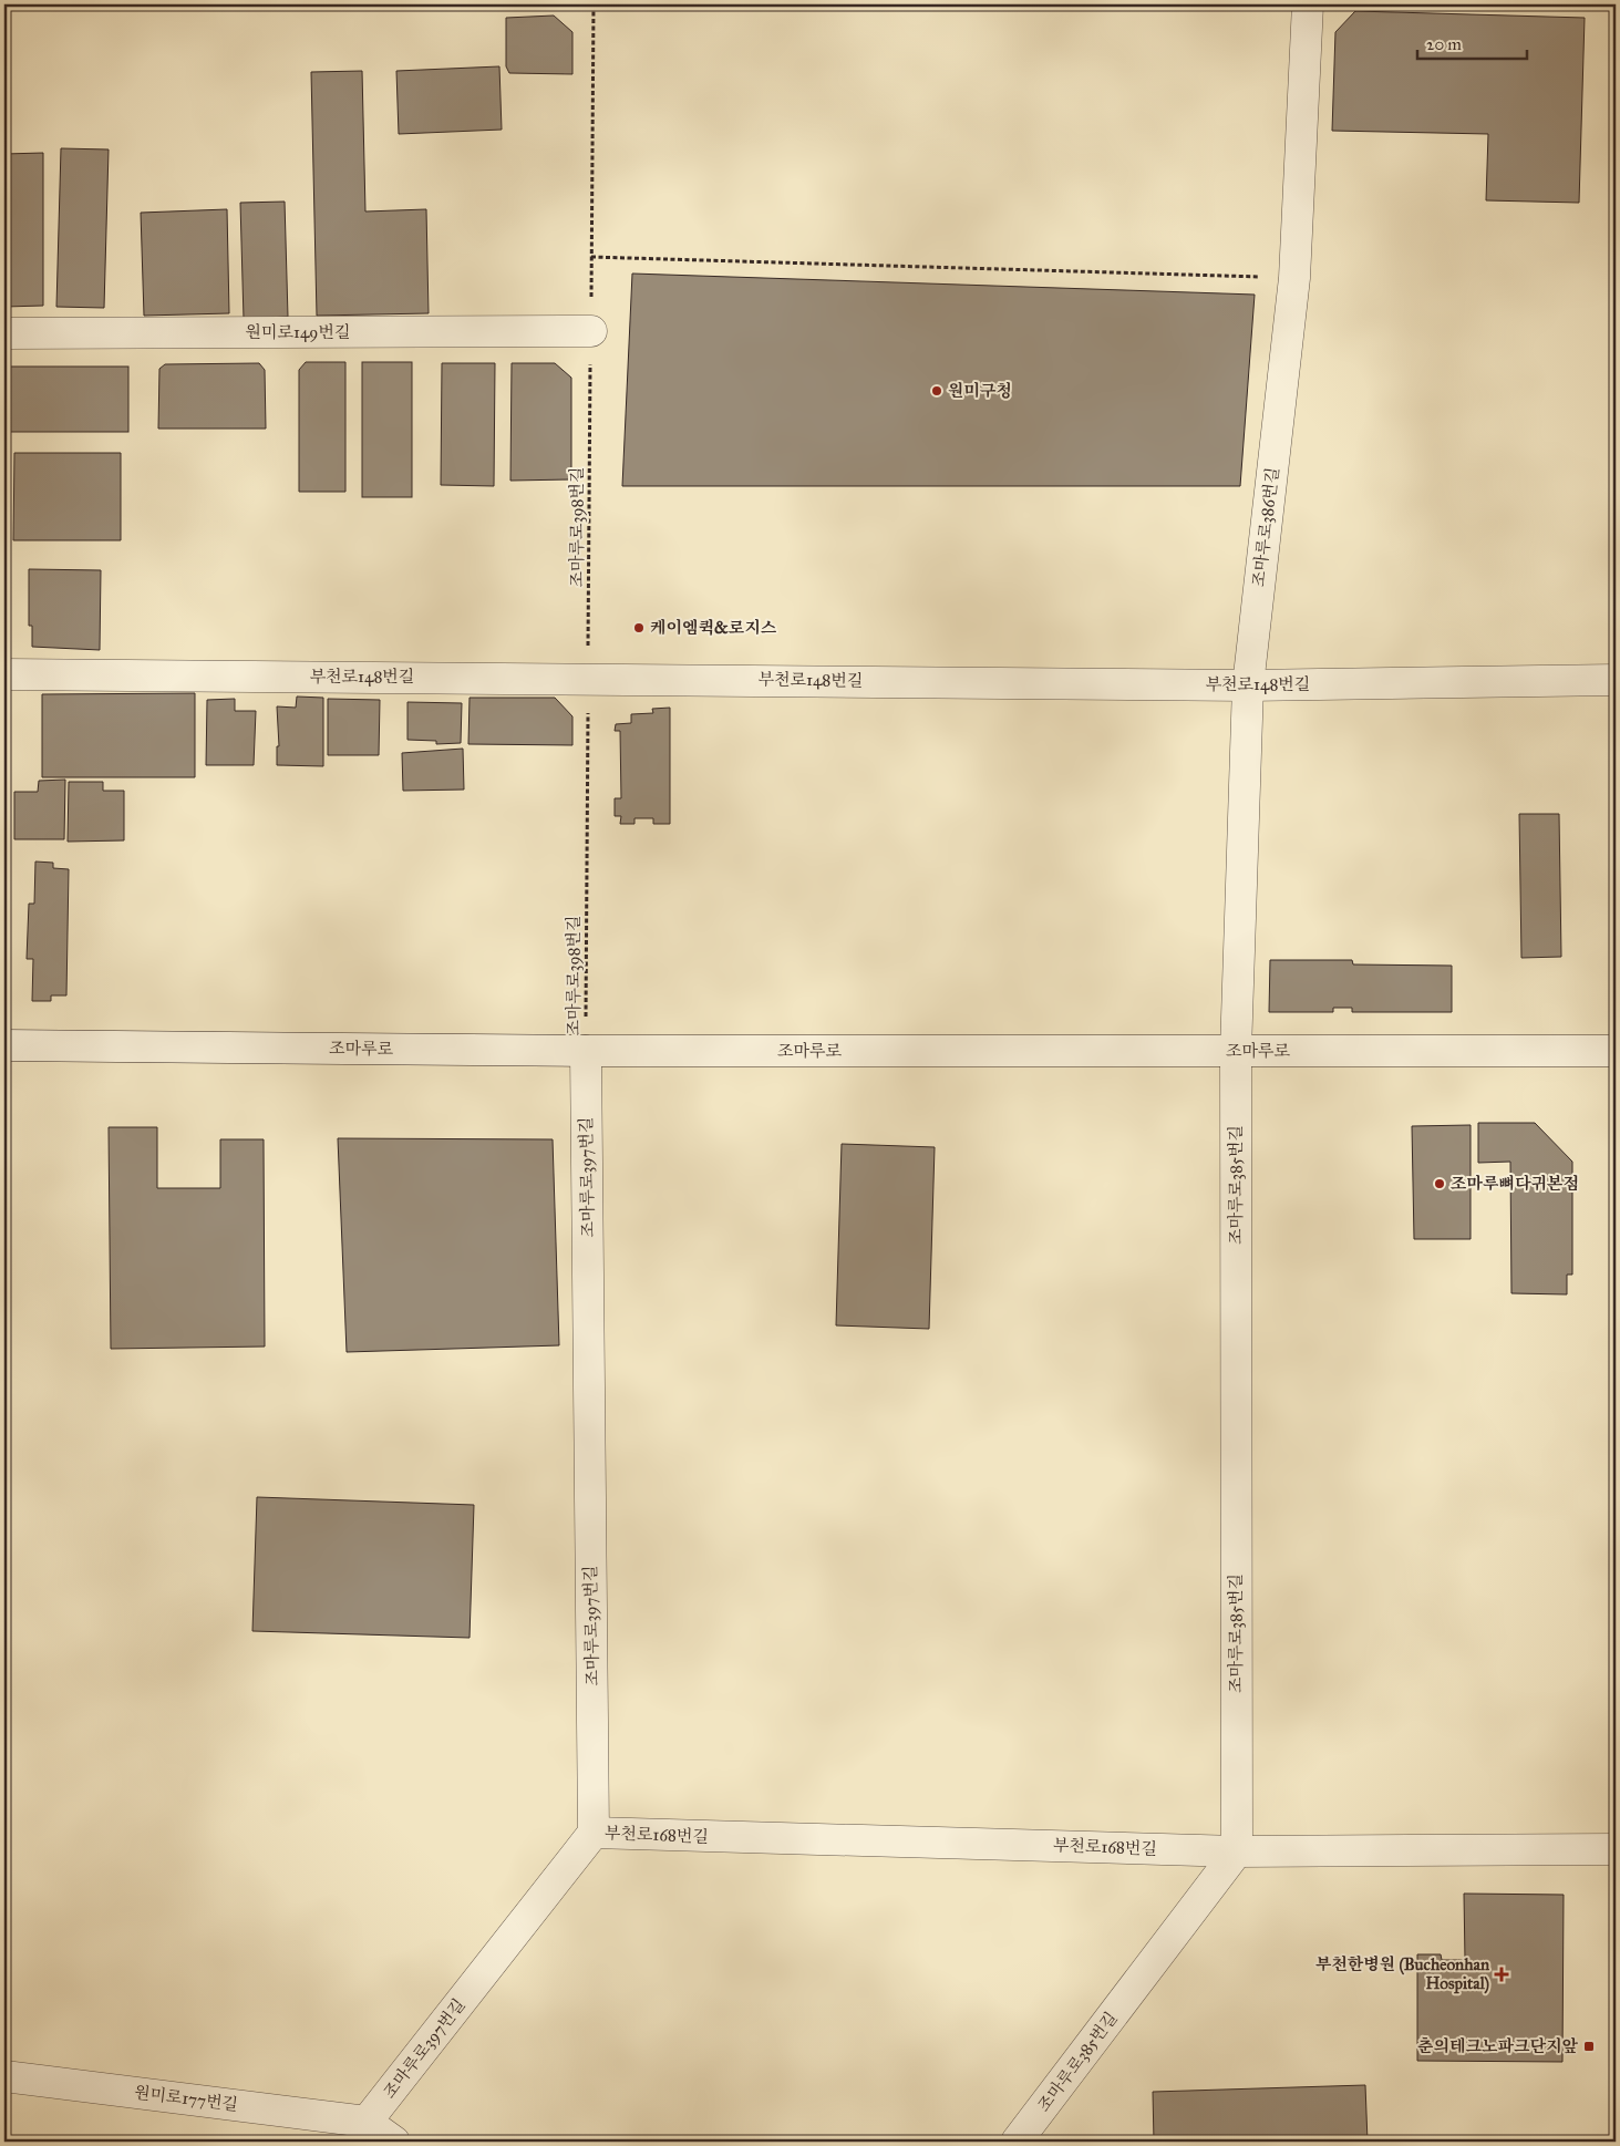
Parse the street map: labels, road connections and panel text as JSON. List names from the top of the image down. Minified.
{"streets":{"street":["원미로149번길","조마루로386번길","부천로148번길","조마루로","조마루로397번길","조마루로385번길","부천로168번길","원미로177번길"],"path":["조마루로398번길"]},"crossings":[["원미로149번길","조마루로398번길"],["조마루로398번길","부천로148번길"],["조마루로398번길","조마루로"],["조마루로398번길","조마루로397번길"],["조마루로386번길","부천로148번길"],["조마루로386번길","조마루로"],["조마루로386번길","조마루로385번길"],["조마루로","조마루로397번길"],["조마루로","조마루로385번길"],["조마루로397번길","부천로168번길"],["조마루로397번길","원미로177번길"],["조마루로385번길","부천로168번길"]],"places":{"other":["원미구청","케이엠퀵&로지스","조마루뼈다귀본점"],"health":["부천한병원 (Bucheonhan Hospital)"],"transit":["춘의테크노파크단지앞"]},"scale_bar":"20 m"}
